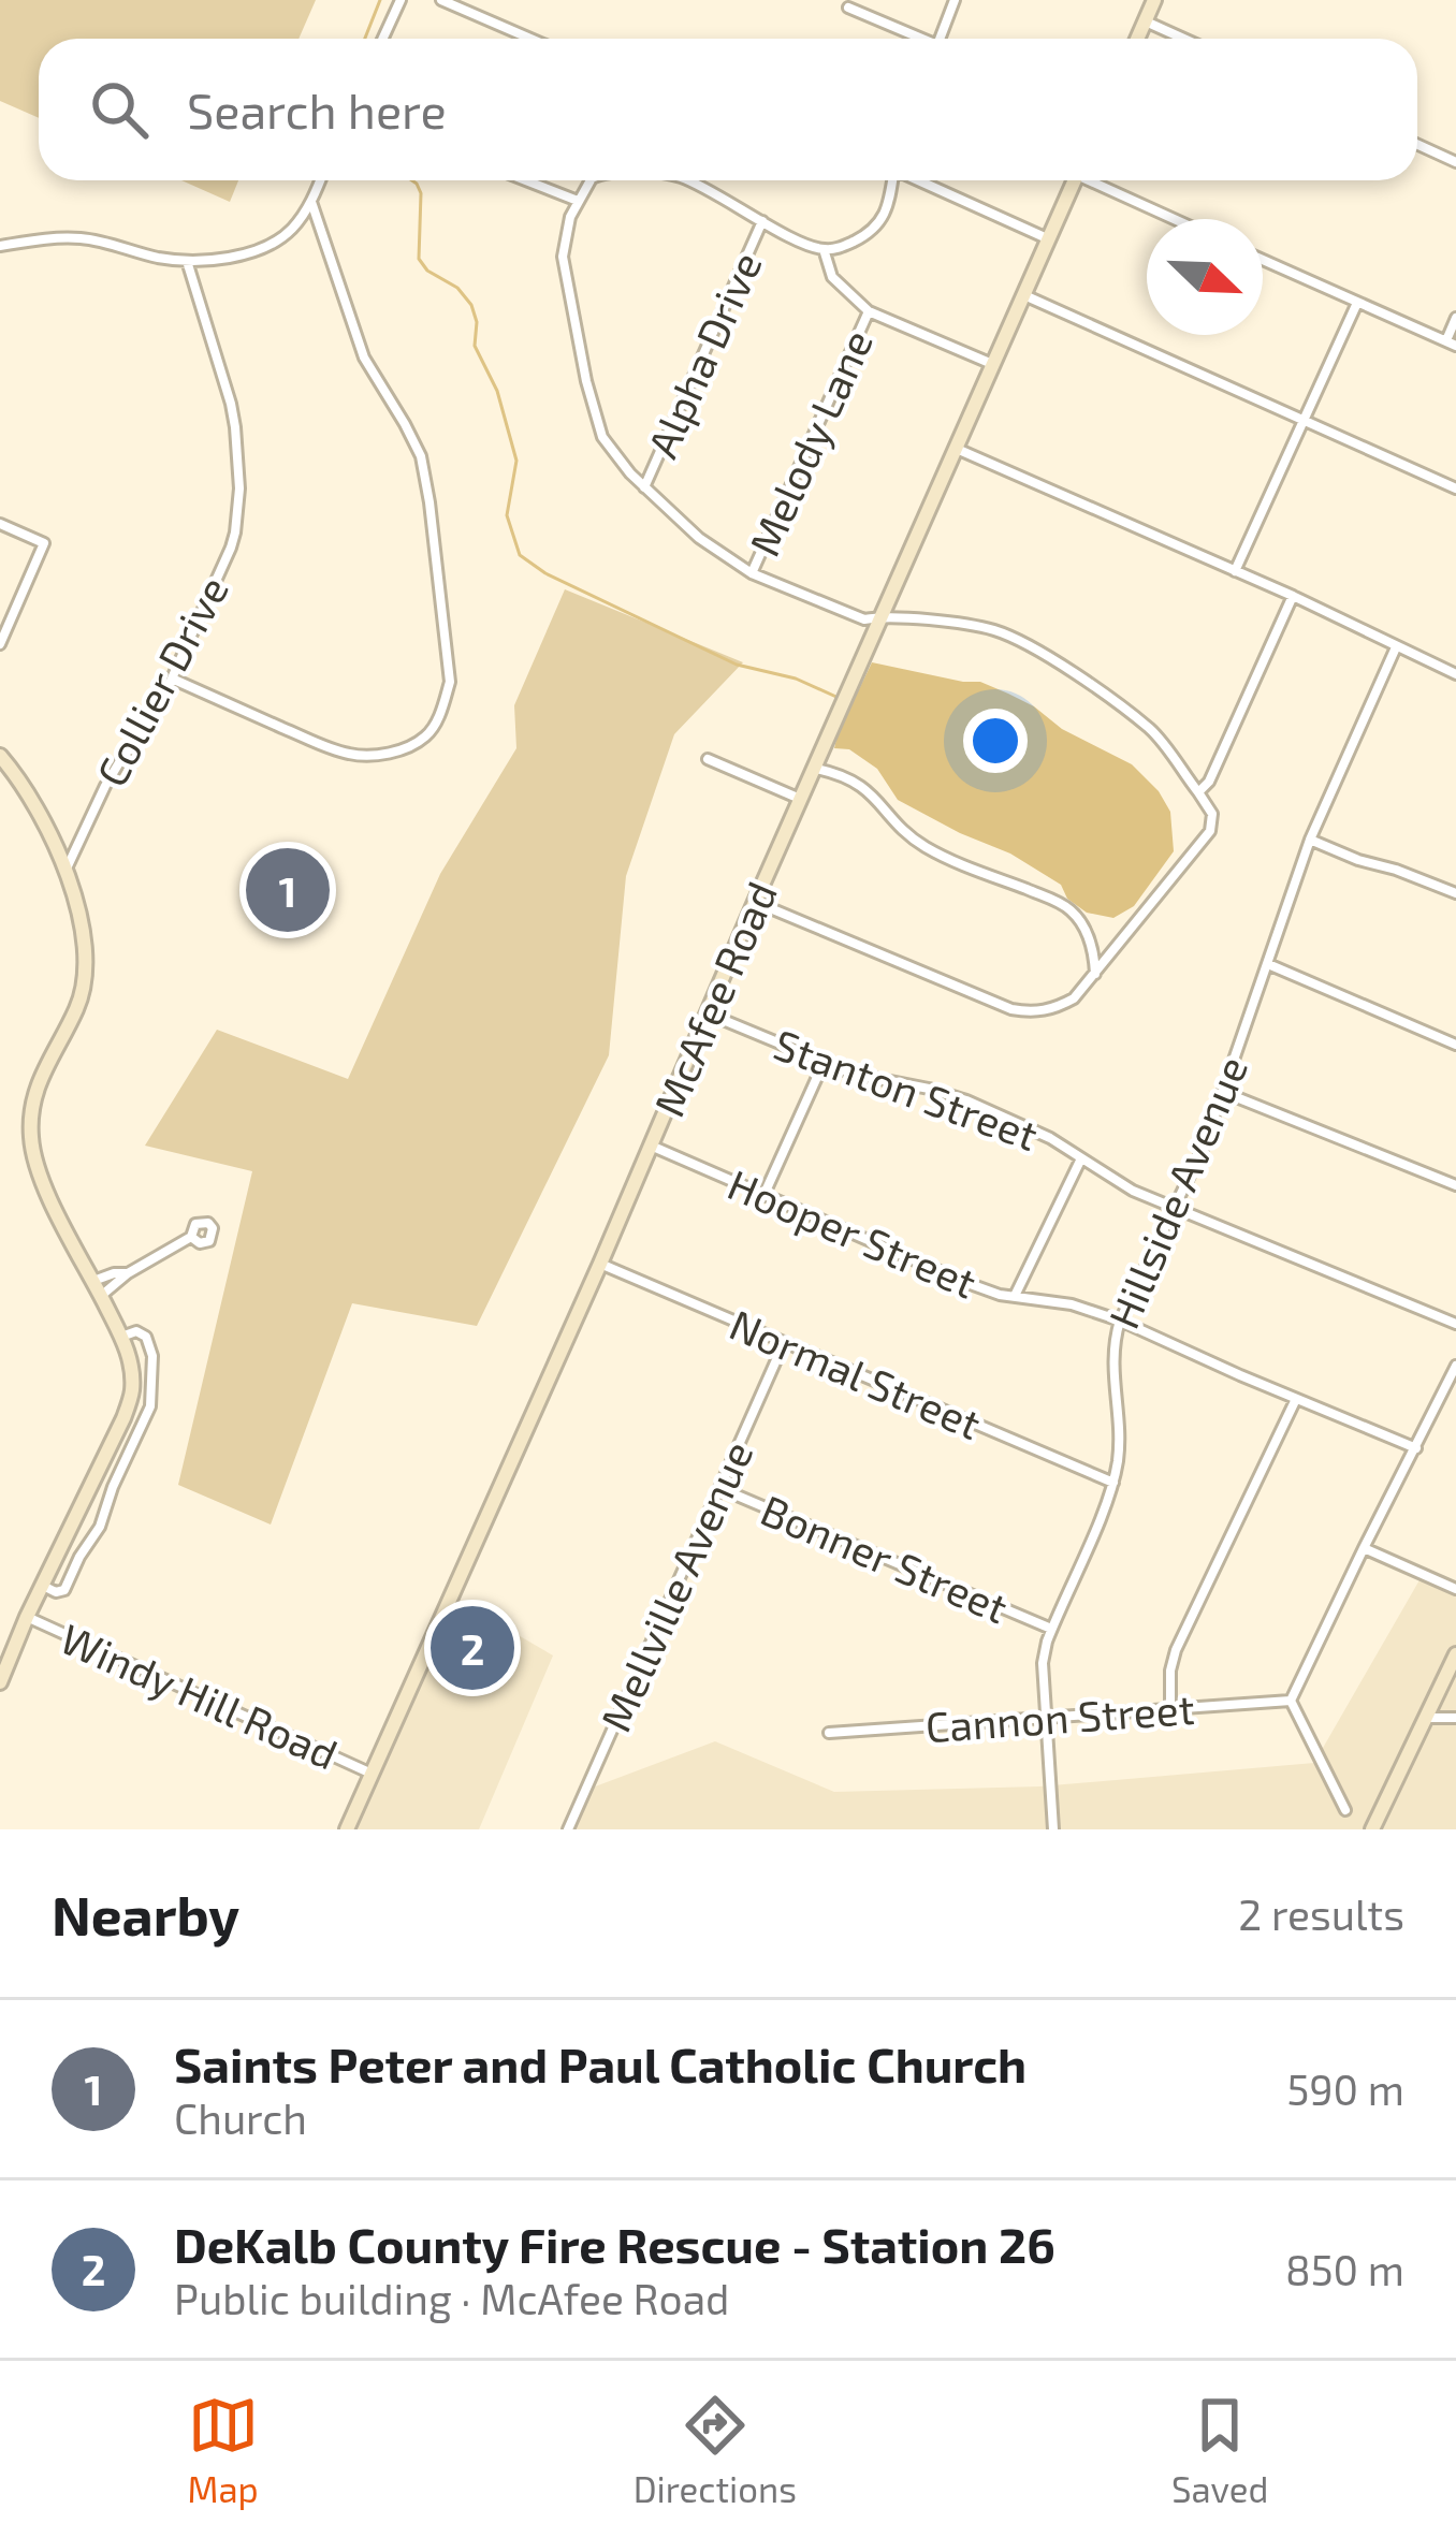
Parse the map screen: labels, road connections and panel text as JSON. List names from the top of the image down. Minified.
{"streets":{"street":["Alpha Drive","Melody Lane","Collier Drive","McAfee Road","Stanton Street","Hillside Avenue","Hooper Street","Normal Street","Bonner Street","Mellville Avenue","Windy Hill Road","Cannon Street"]},"crossings":[["McAfee Road","Stanton Street"],["McAfee Road","Hooper Street"],["McAfee Road","Normal Street"],["McAfee Road","Windy Hill Road"],["Stanton Street","Hillside Avenue"],["Hillside Avenue","Hooper Street"],["Hillside Avenue","Normal Street"],["Hillside Avenue","Bonner Street"],["Hillside Avenue","Cannon Street"],["Normal Street","Mellville Avenue"],["Bonner Street","Mellville Avenue"]],"north":"bottom right","page":{"search":"Search here","pins":["1","2"],"heading":["Nearby","2 results"],"list":[{"mark":"1","name":"Saints Peter and Paul Catholic Church","note":"Church","value":"590 m"},{"mark":"2","name":"DeKalb County Fire Rescue - Station 26","note":"Public building · McAfee Road","value":"850 m"}],"nav":["Map","Directions","Saved"]}}
